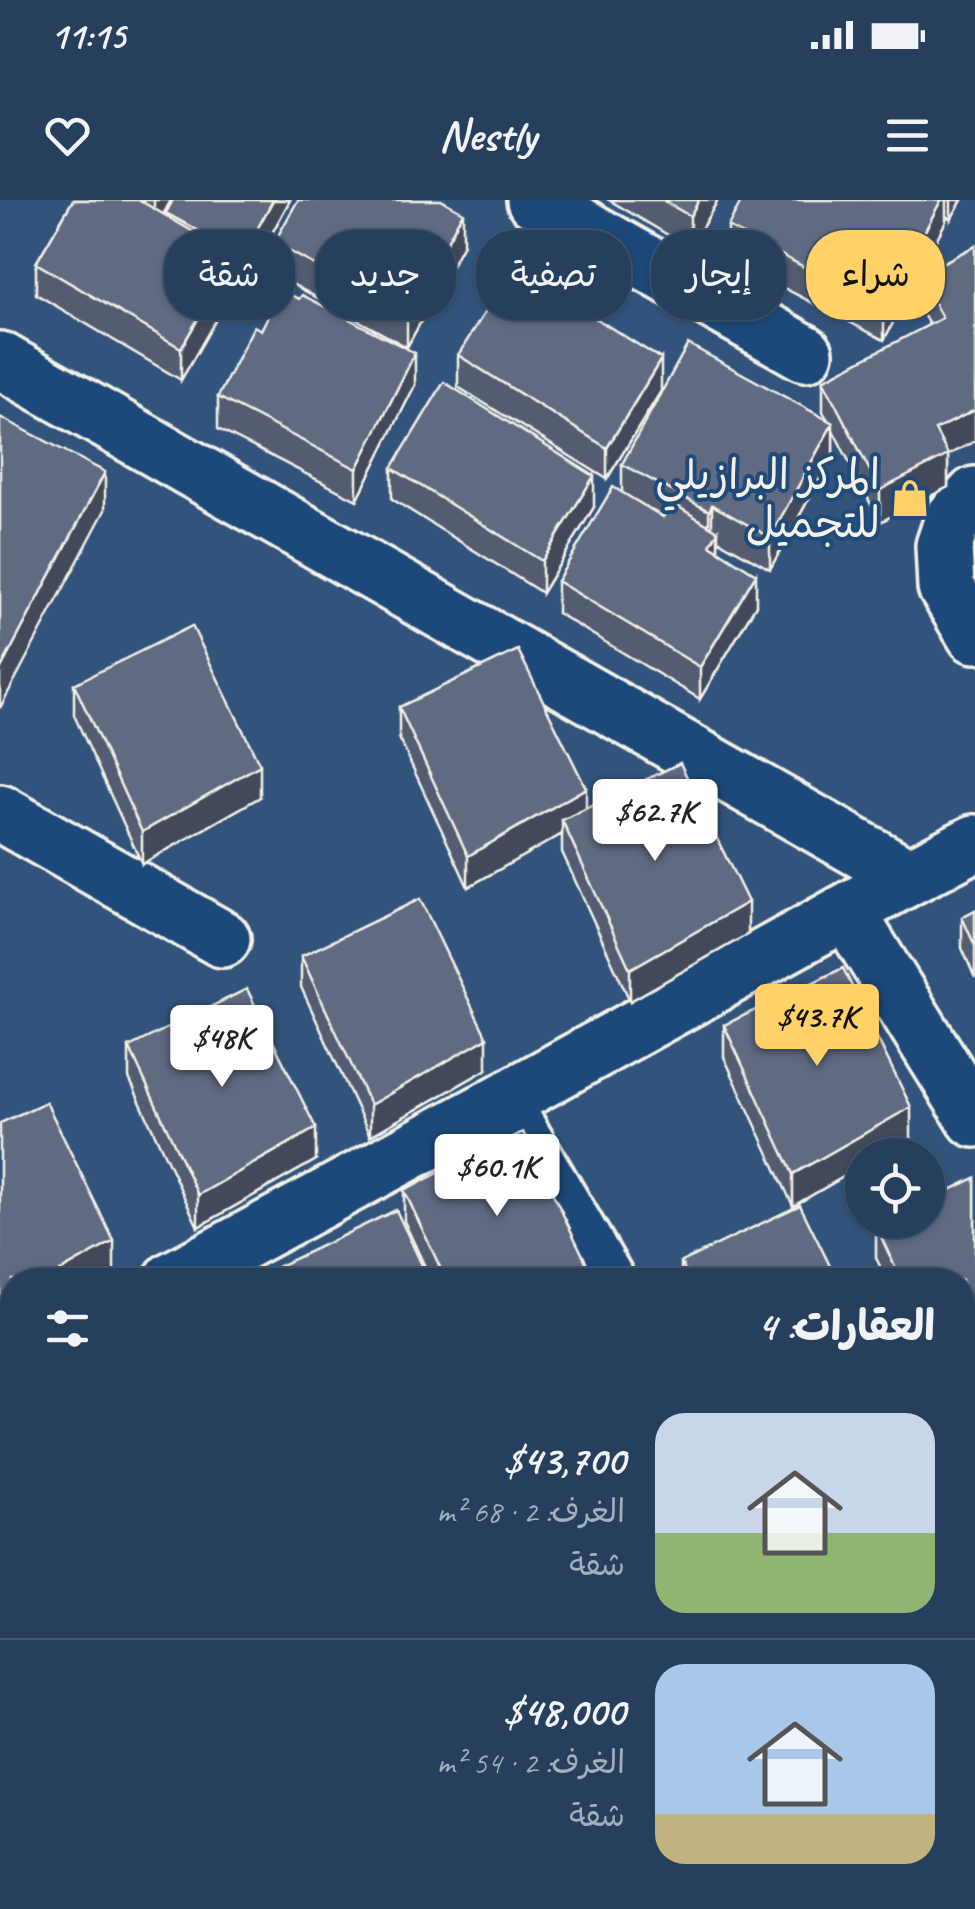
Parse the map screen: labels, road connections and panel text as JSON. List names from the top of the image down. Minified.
{"places":{"shop":["المركز البرازيلي للتجميل"]},"page":{"status":"11:15","header":"Nestly","chip":["شراء","إيجار","تصفية","جديد","شقة"],"price":["$62.7K","$43.7K","$48K","$60.1K"],"heading":"العقارات: 4","list":[{"name":"$43,700","note":"الغرف: 2 · 68 m² · شقة"},{"name":"$48,000","note":"الغرف: 2 · 54 m² · شقة"}]}}
